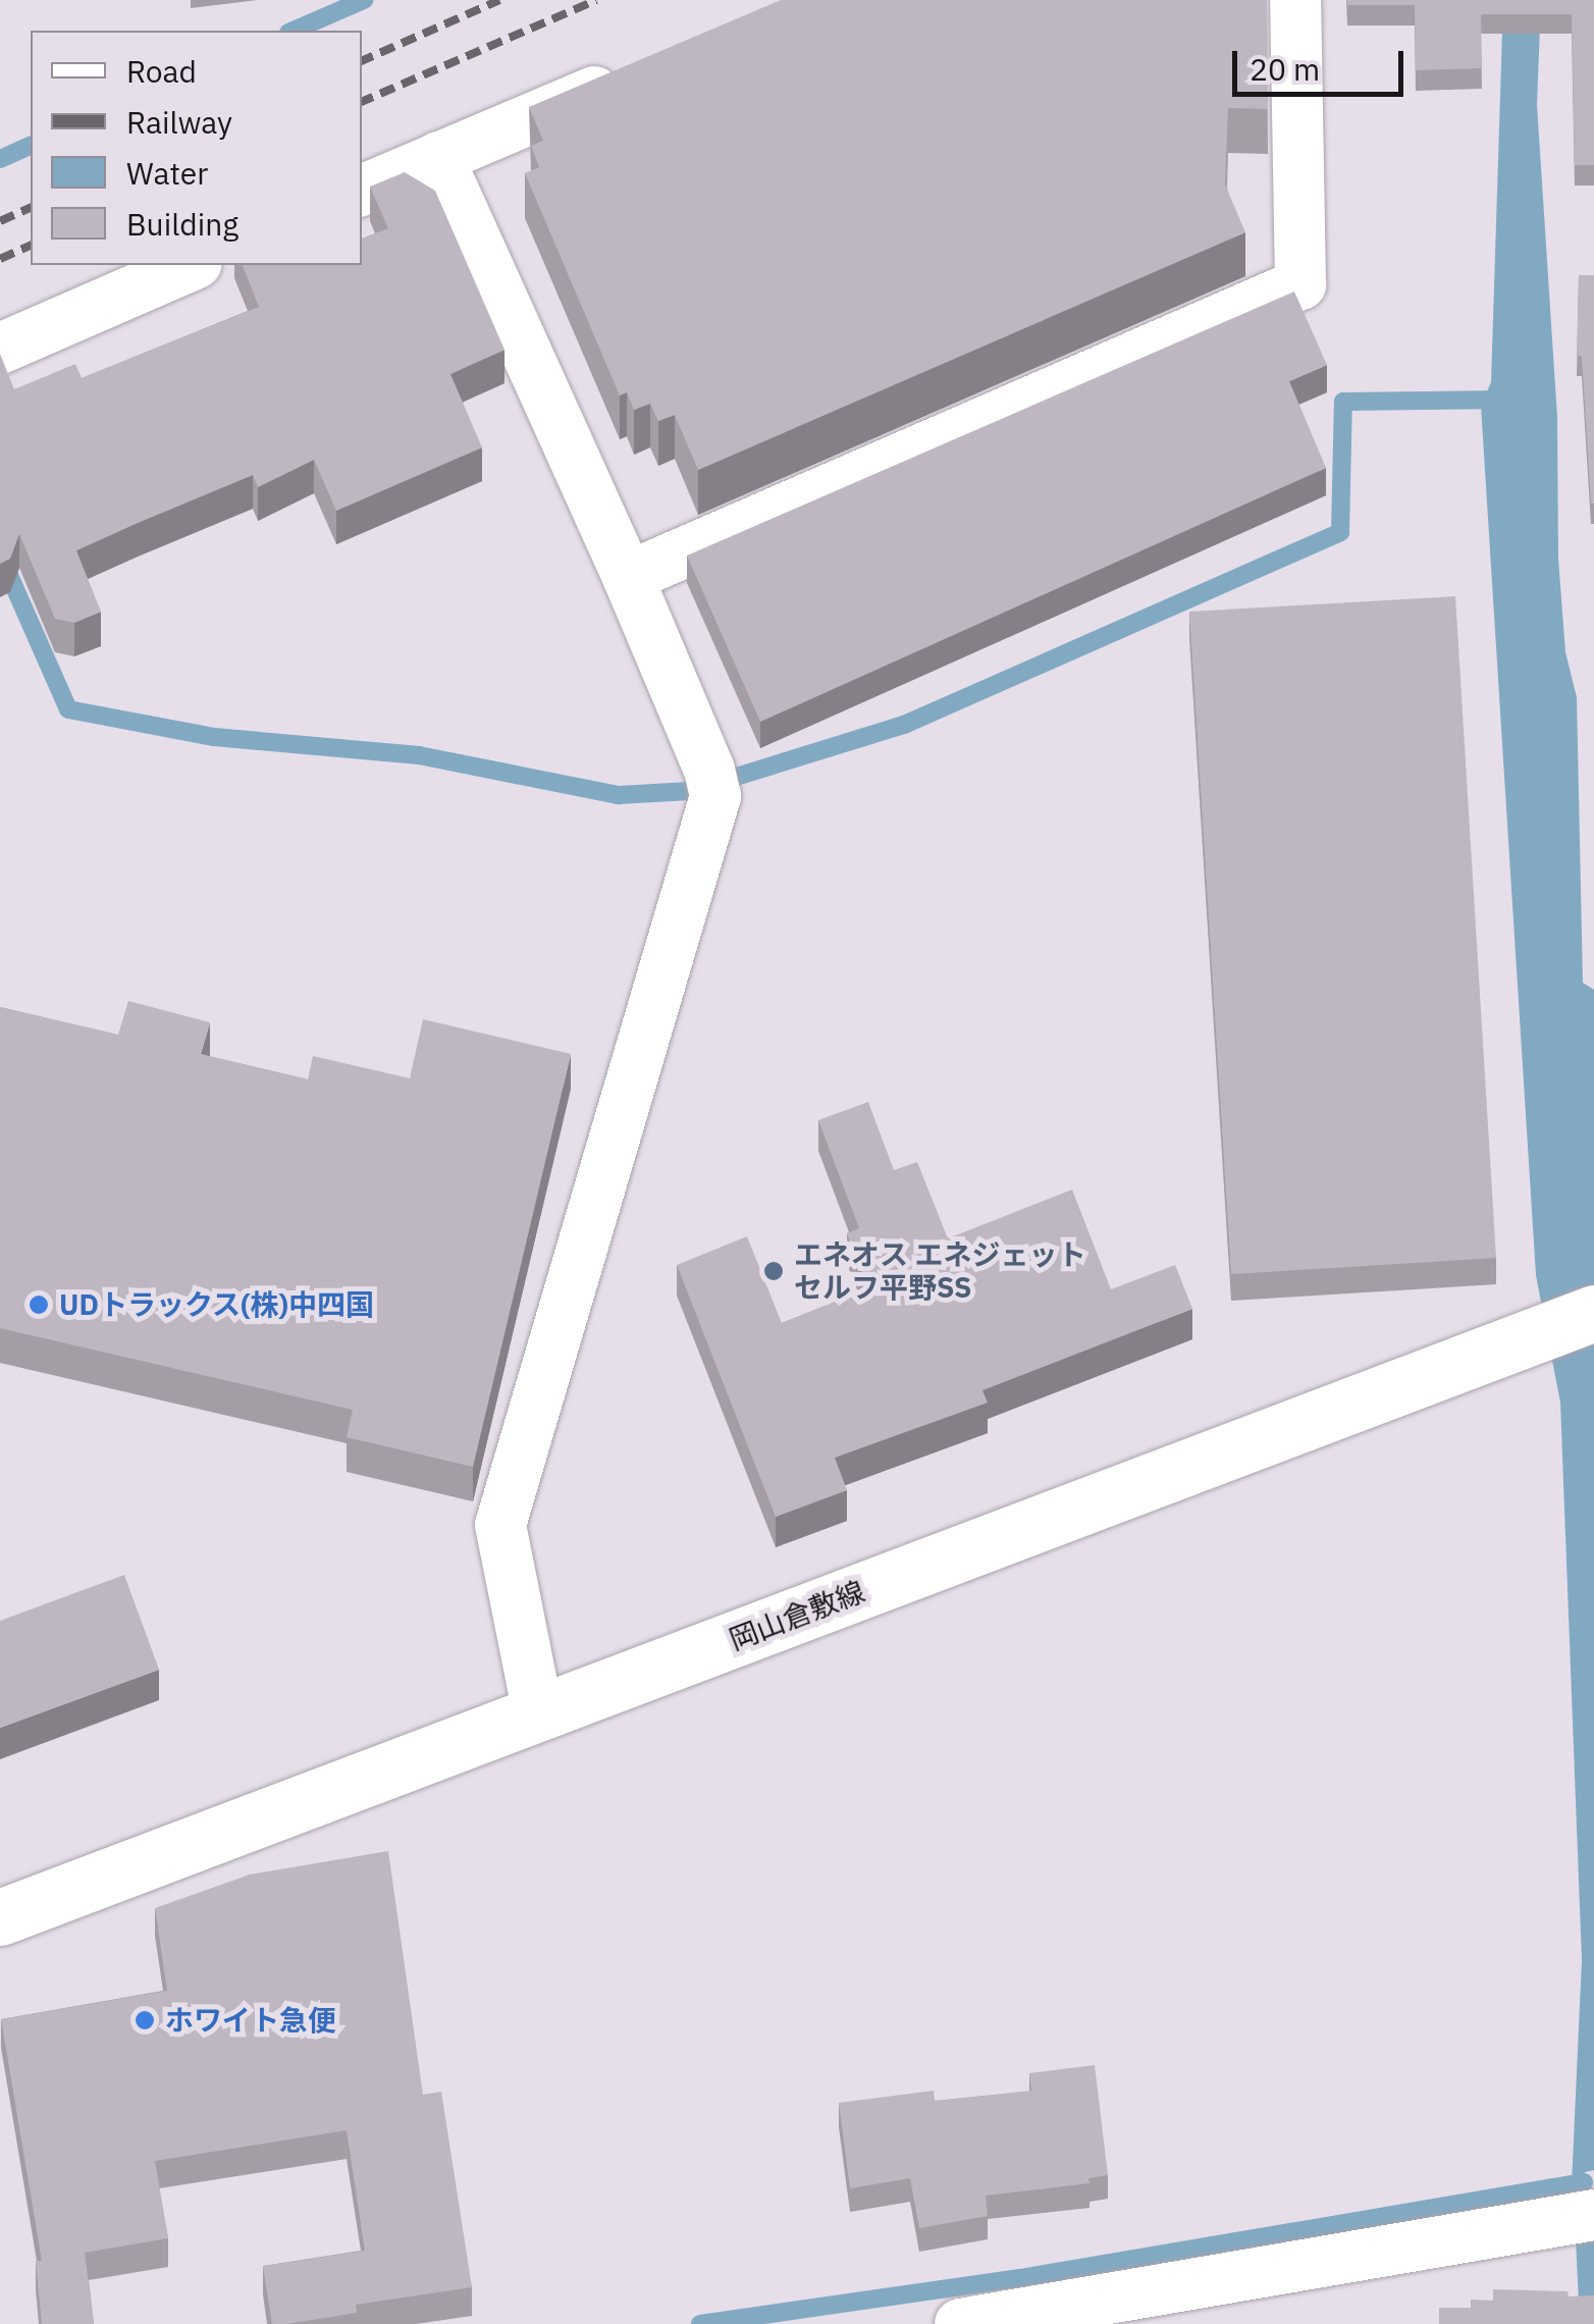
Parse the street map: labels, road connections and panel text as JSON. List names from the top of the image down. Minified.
{"streets":{"main road":["岡山倉敷線"]},"places":["エネオス エネジェット セルフ平野SS","UDトラックス(株)中四国","ホワイト急便"],"legend":["Road","Railway","Water","Building"],"scale_bar":"20 m"}
